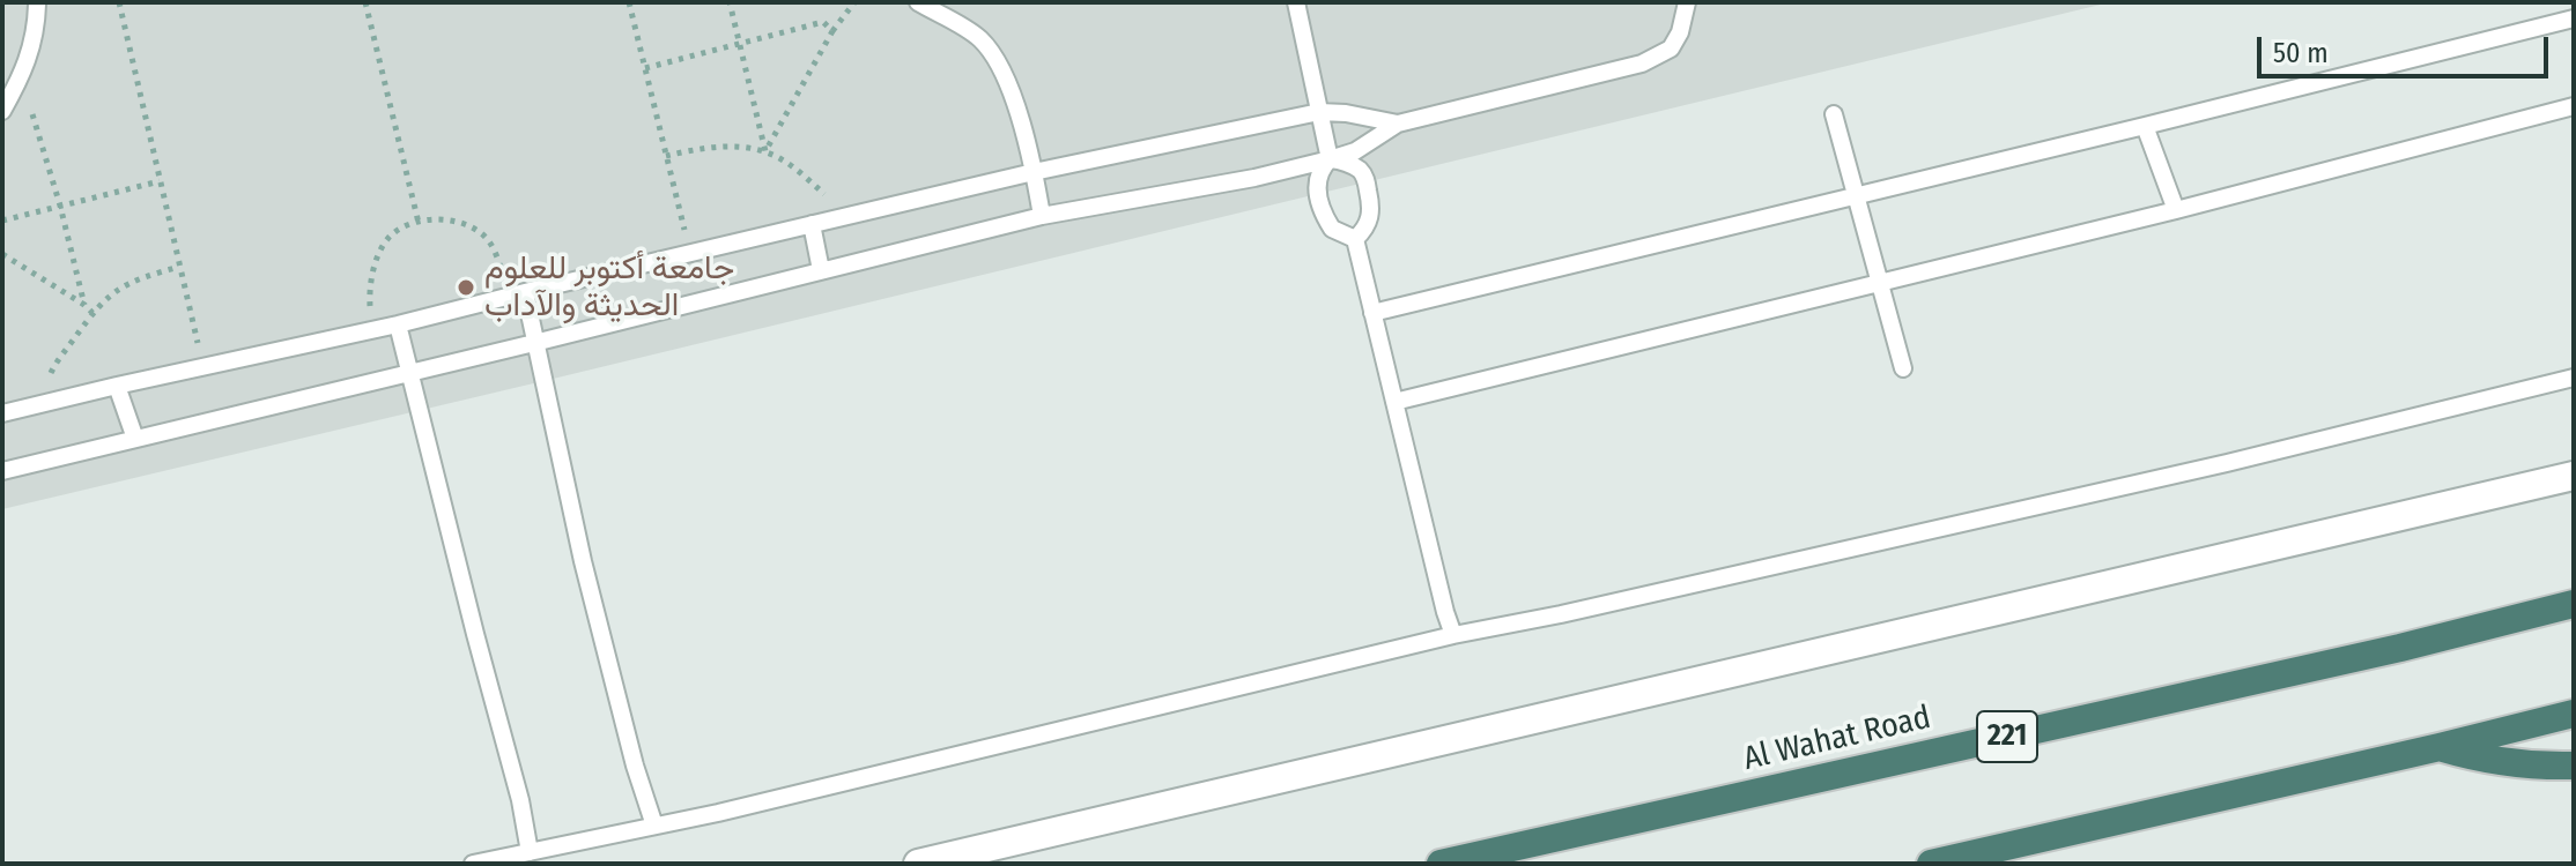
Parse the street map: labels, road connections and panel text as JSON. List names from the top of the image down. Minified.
{"streets":{"highway":["221","Al Wahat Road"]},"places":["جامعة أكتوبر للعلوم الحديثة والآداب"],"scale_bar":"50 m"}
